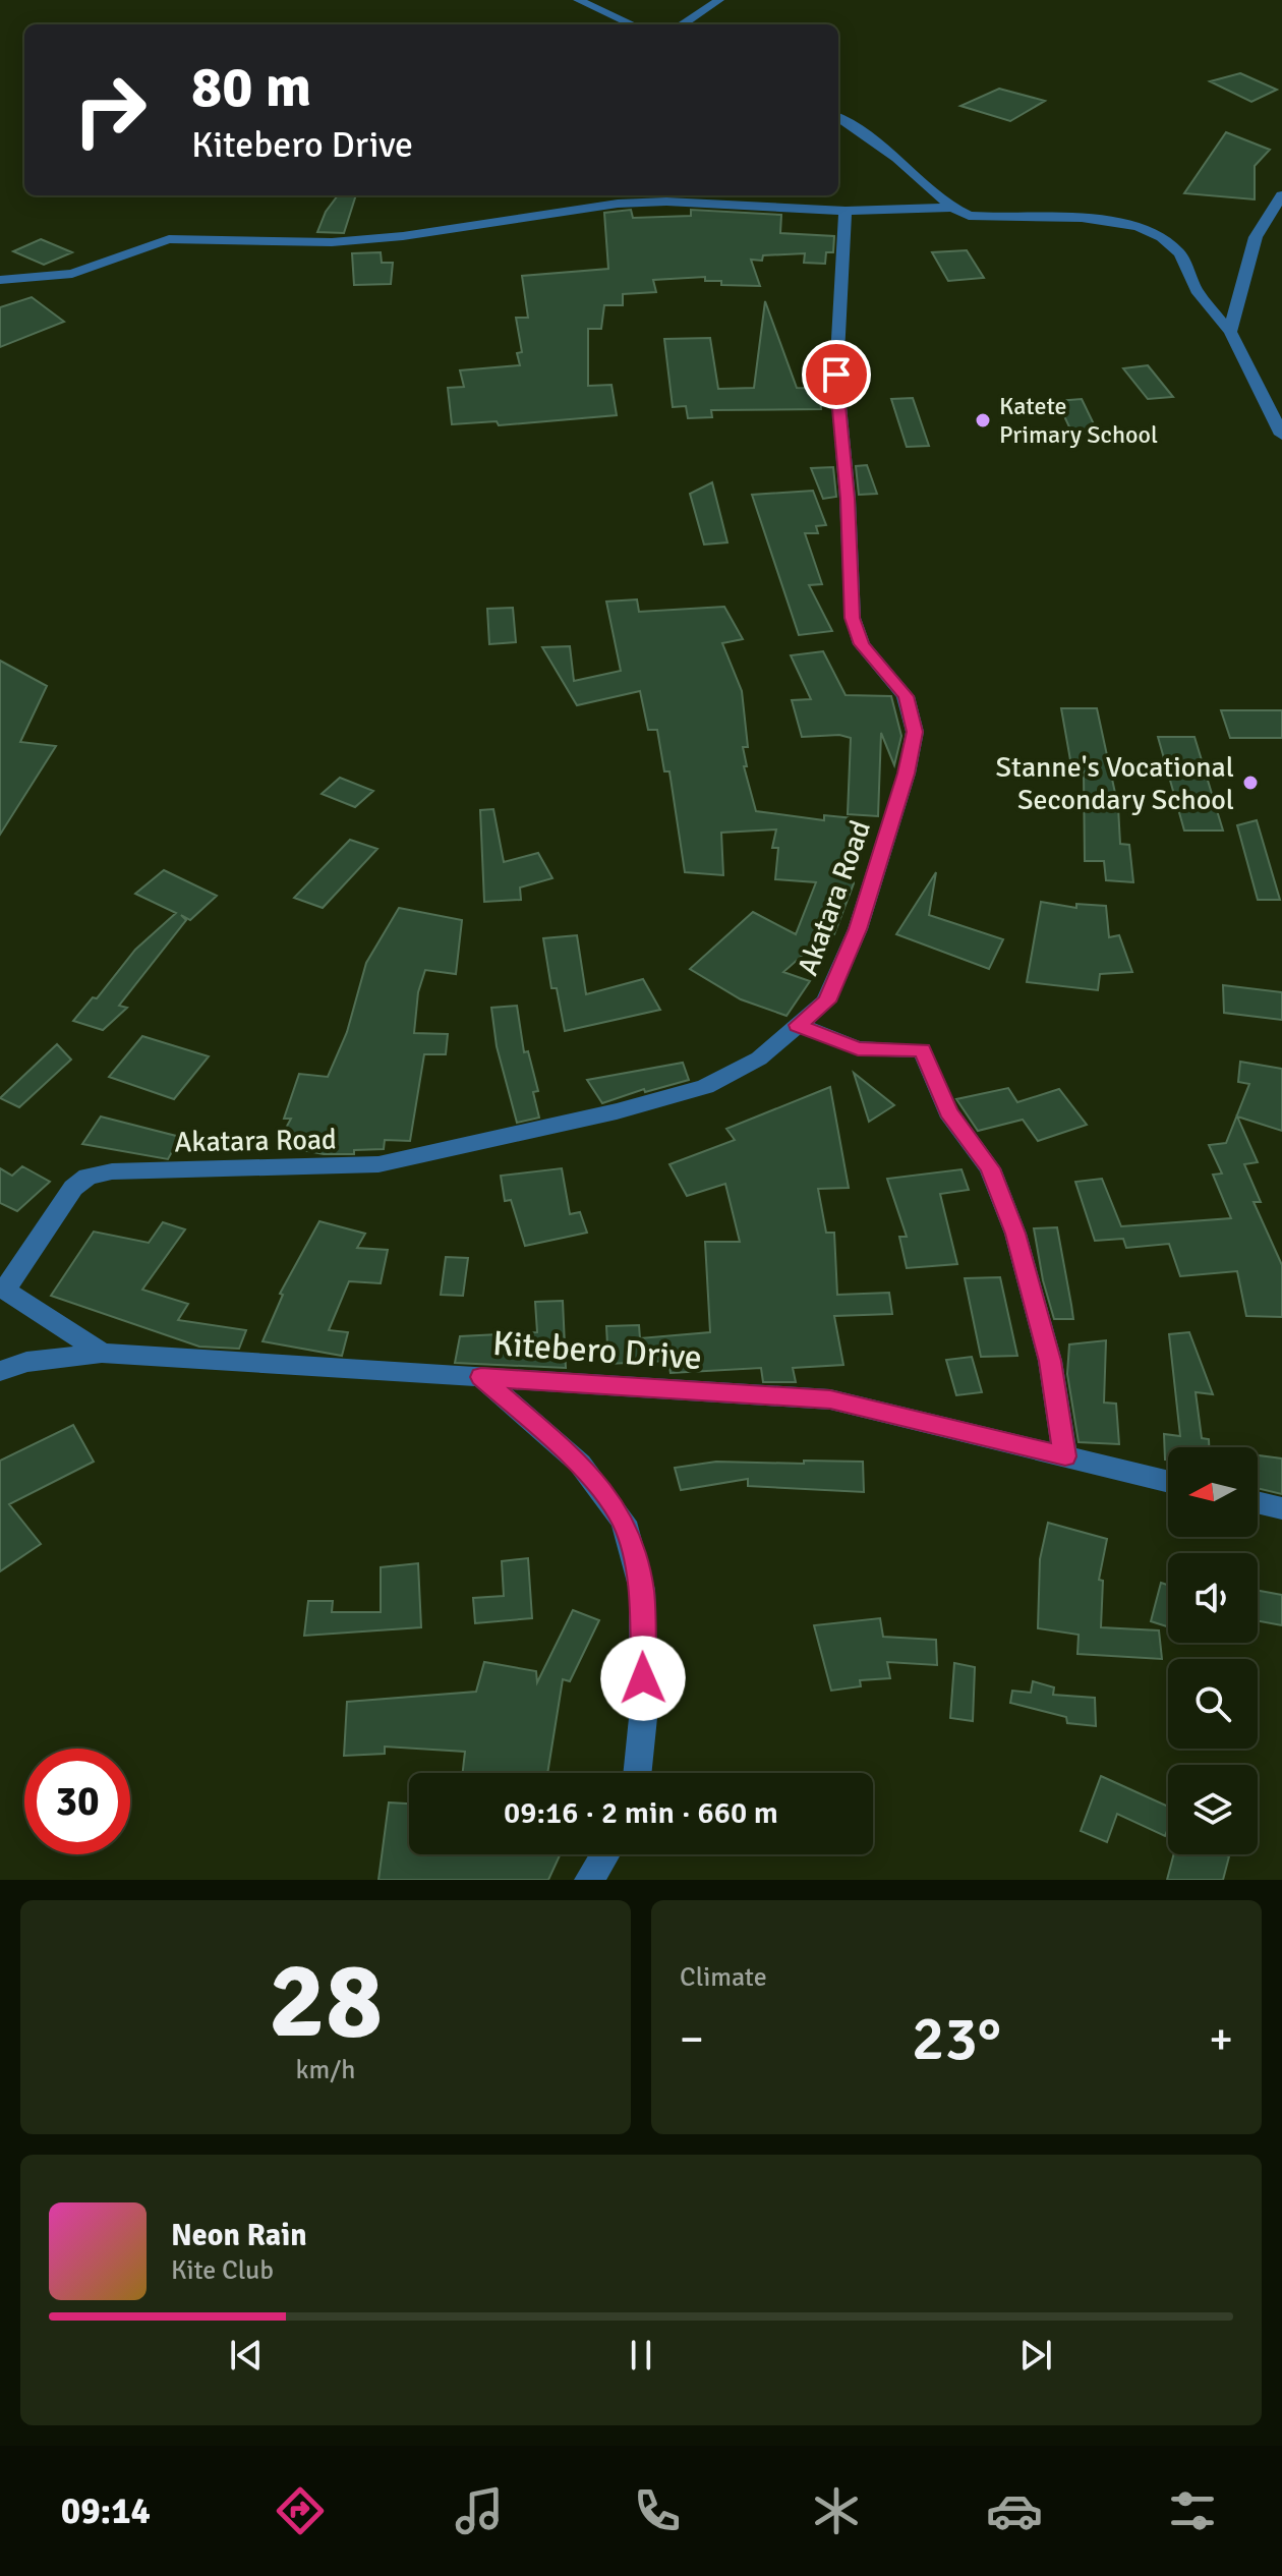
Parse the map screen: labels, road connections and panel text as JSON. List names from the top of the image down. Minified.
{"streets":{"street":["Akatara Road","Kitebero Drive"]},"places":["Katete Primary School","Stanne's Vocational Secondary School"],"north":"left","page":{"turn":["80 m","Kitebero Drive"],"limit":"30","trip":"09:16 · 2 min · 660 m","tile":[["28","km/h"],"Climate"],"heat":["−","23°","+"],"song":["Neon Rain","Kite Club"],"tabs":"09:14"}}
